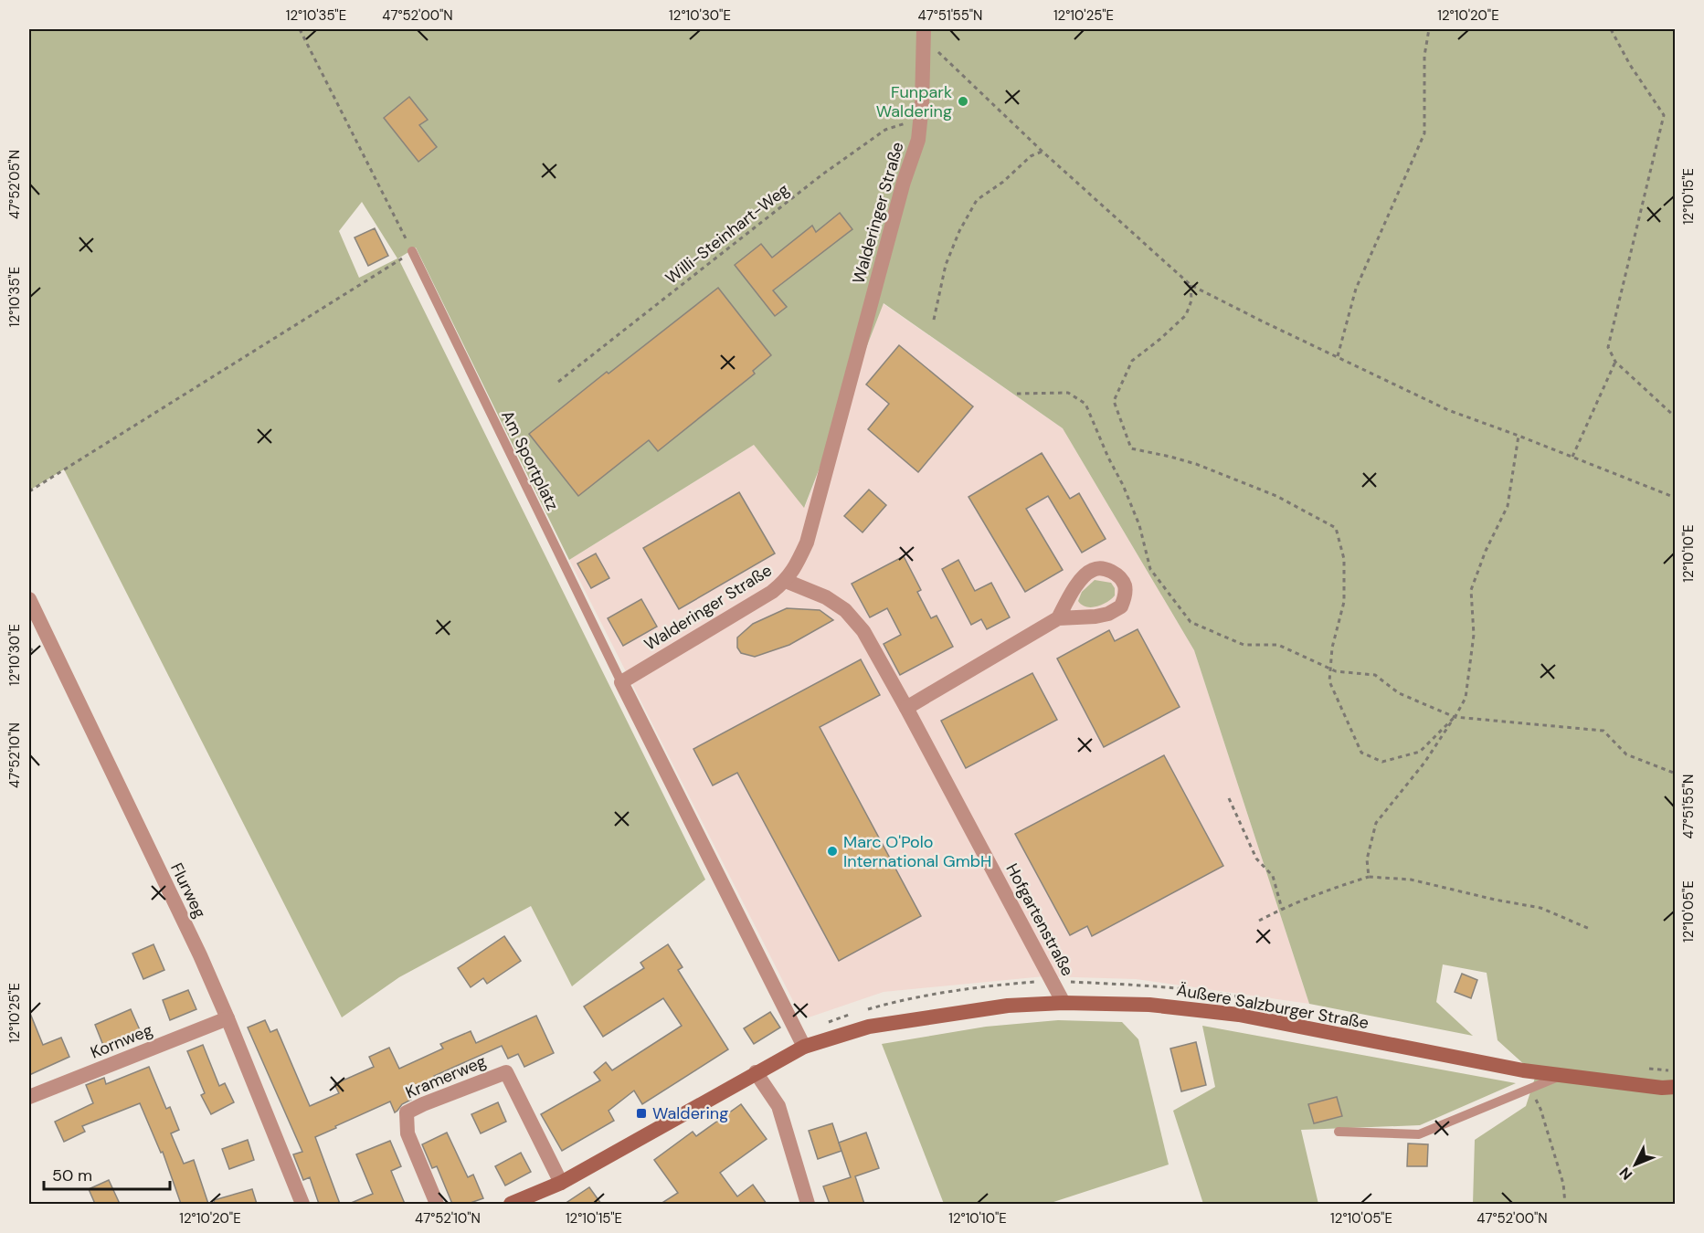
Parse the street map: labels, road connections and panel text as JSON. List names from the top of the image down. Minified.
{"streets":{"main road":["Äußere Salzburger Straße"],"street":["Walderinger Straße","Flurweg","Hofgartenstraße","Kornweg","Kramerweg"],"lane":["Am Sportplatz"],"path":["Willi-Steinhart-Weg"]},"crossings":[["Walderinger Straße","Willi-Steinhart-Weg"],["Walderinger Straße","Am Sportplatz"],["Walderinger Straße","Hofgartenstraße"],["Flurweg","Kornweg"],["Hofgartenstraße","Äußere Salzburger Straße"],["Äußere Salzburger Straße","Kramerweg"]],"places":{"other":["Funpark Waldering","Marc O'Polo International GmbH"],"transit":["Waldering"]},"scale_bar":"50 m","north":"bottom left","coordinates":["12°10'35\"E","47°52'00\"N","12°10'30\"E","47°51'55\"N","12°10'25\"E","12°10'20\"E","47°52'05\"N","12°10'15\"E","12°10'10\"E","47°52'10\"N","12°10'05\"E"]}
